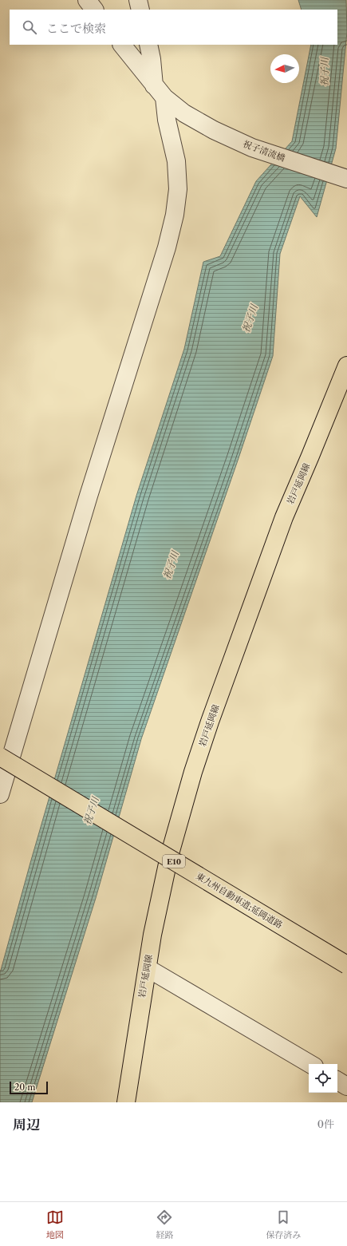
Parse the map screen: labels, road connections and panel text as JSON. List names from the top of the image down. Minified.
{"streets":{"main road":["岩戸延岡線","E10","東九州自動車道;延岡道路"],"street":["祝子清流橋"]},"water":["祝子川"],"scale_bar":"20 m","north":"left","page":{"search":"ここで検索","scale":"20 m","heading":["周辺","0件"],"nav":["地図","経路","保存済み"]}}
